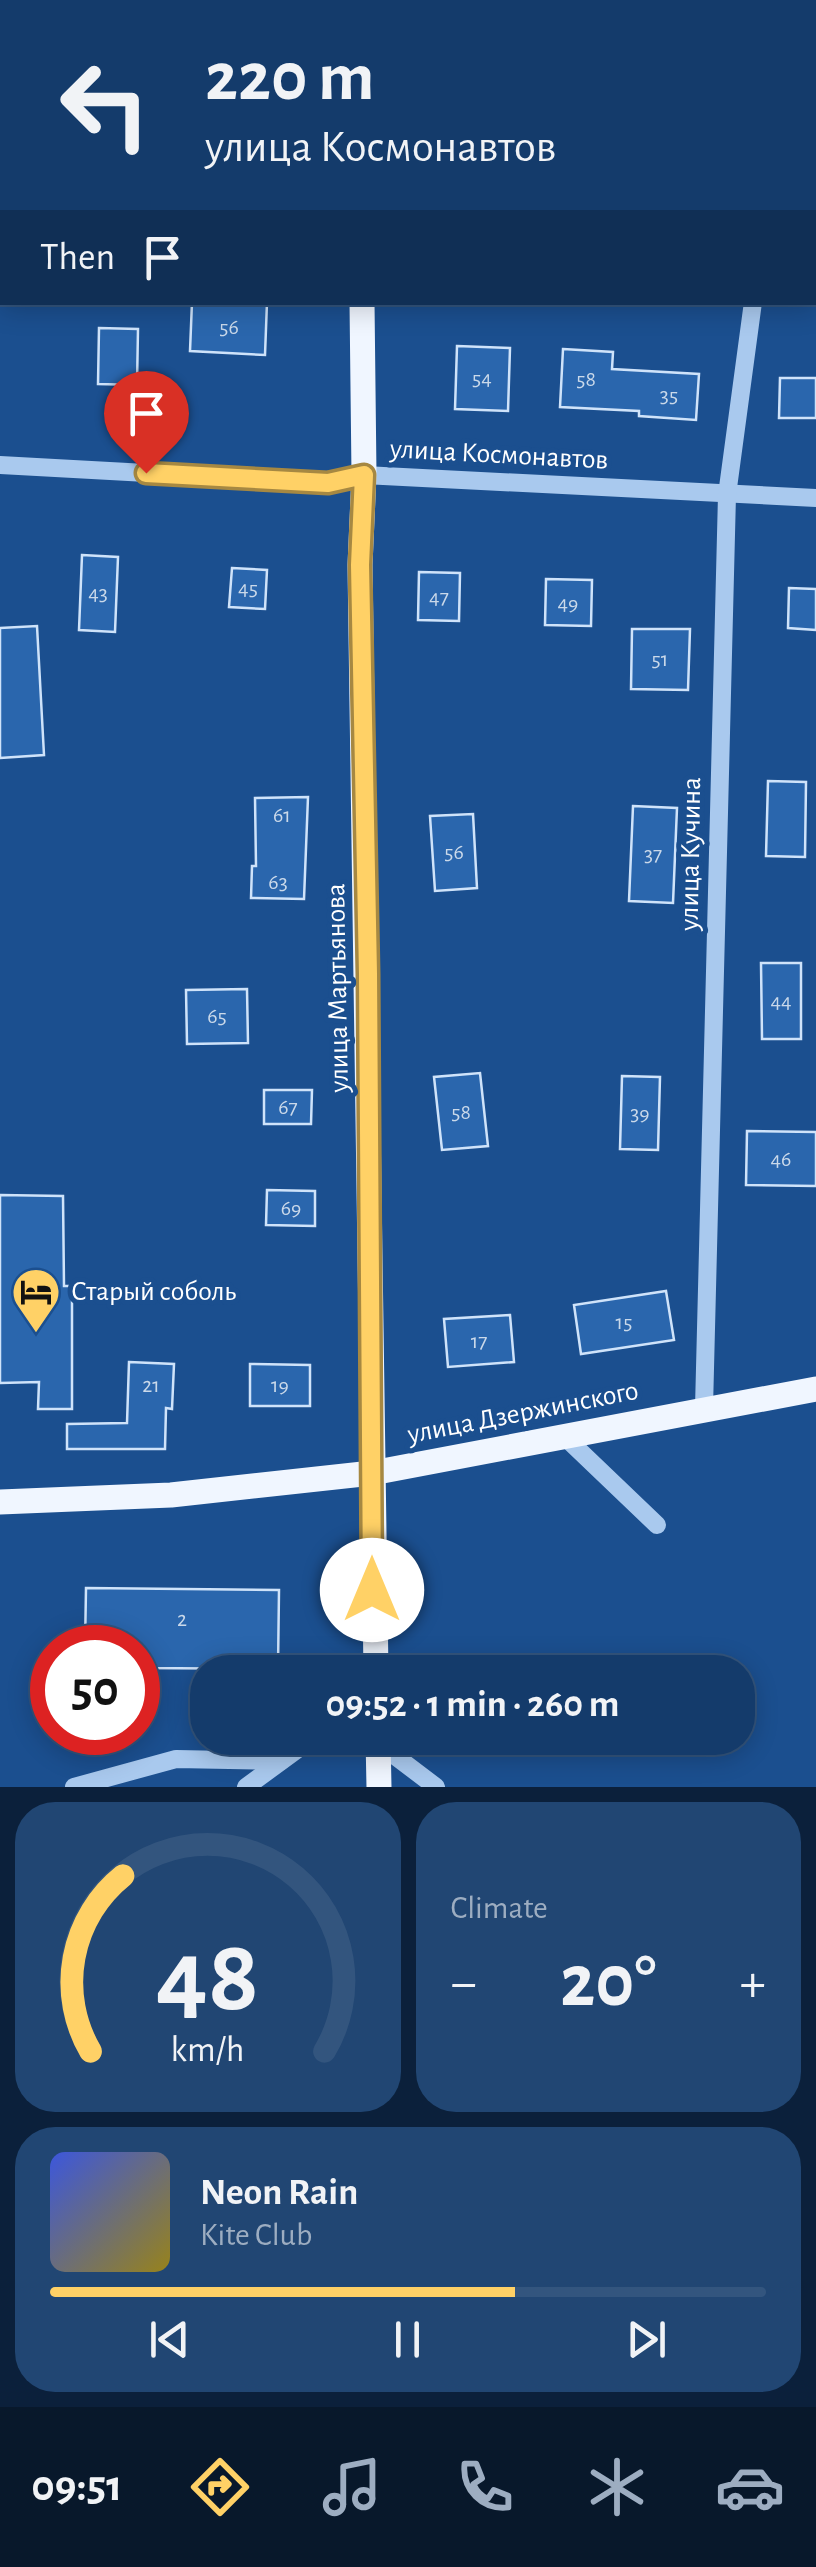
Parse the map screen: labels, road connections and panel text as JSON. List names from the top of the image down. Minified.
{"streets":{"main road":["улица Мартьянова","улица Дзержинского"],"street":["улица Космонавтов","улица Кучина"]},"crossings":[["улица Космонавтов","улица Кучина"],["улица Космонавтов","улица Мартьянова"],["улица Кучина","улица Дзержинского"],["улица Мартьянова","улица Дзержинского"]],"places":{"hotel":["Старый соболь"]},"house_numbers":["56","54","58","35","45","43","47","49","51","61","56","37","63","44","65","67","58","39","46","69","15","17","21","19","2"],"page":{"turn":["220 m","улица Космонавтов"],"then":"Then","limit":"50","trip":"09:52 · 1 min · 260 m","tile":"Climate","heat":["−","20°","+"],"song":["Neon Rain","Kite Club"],"tabs":"09:51","gauge":["48","km/h"]}}
